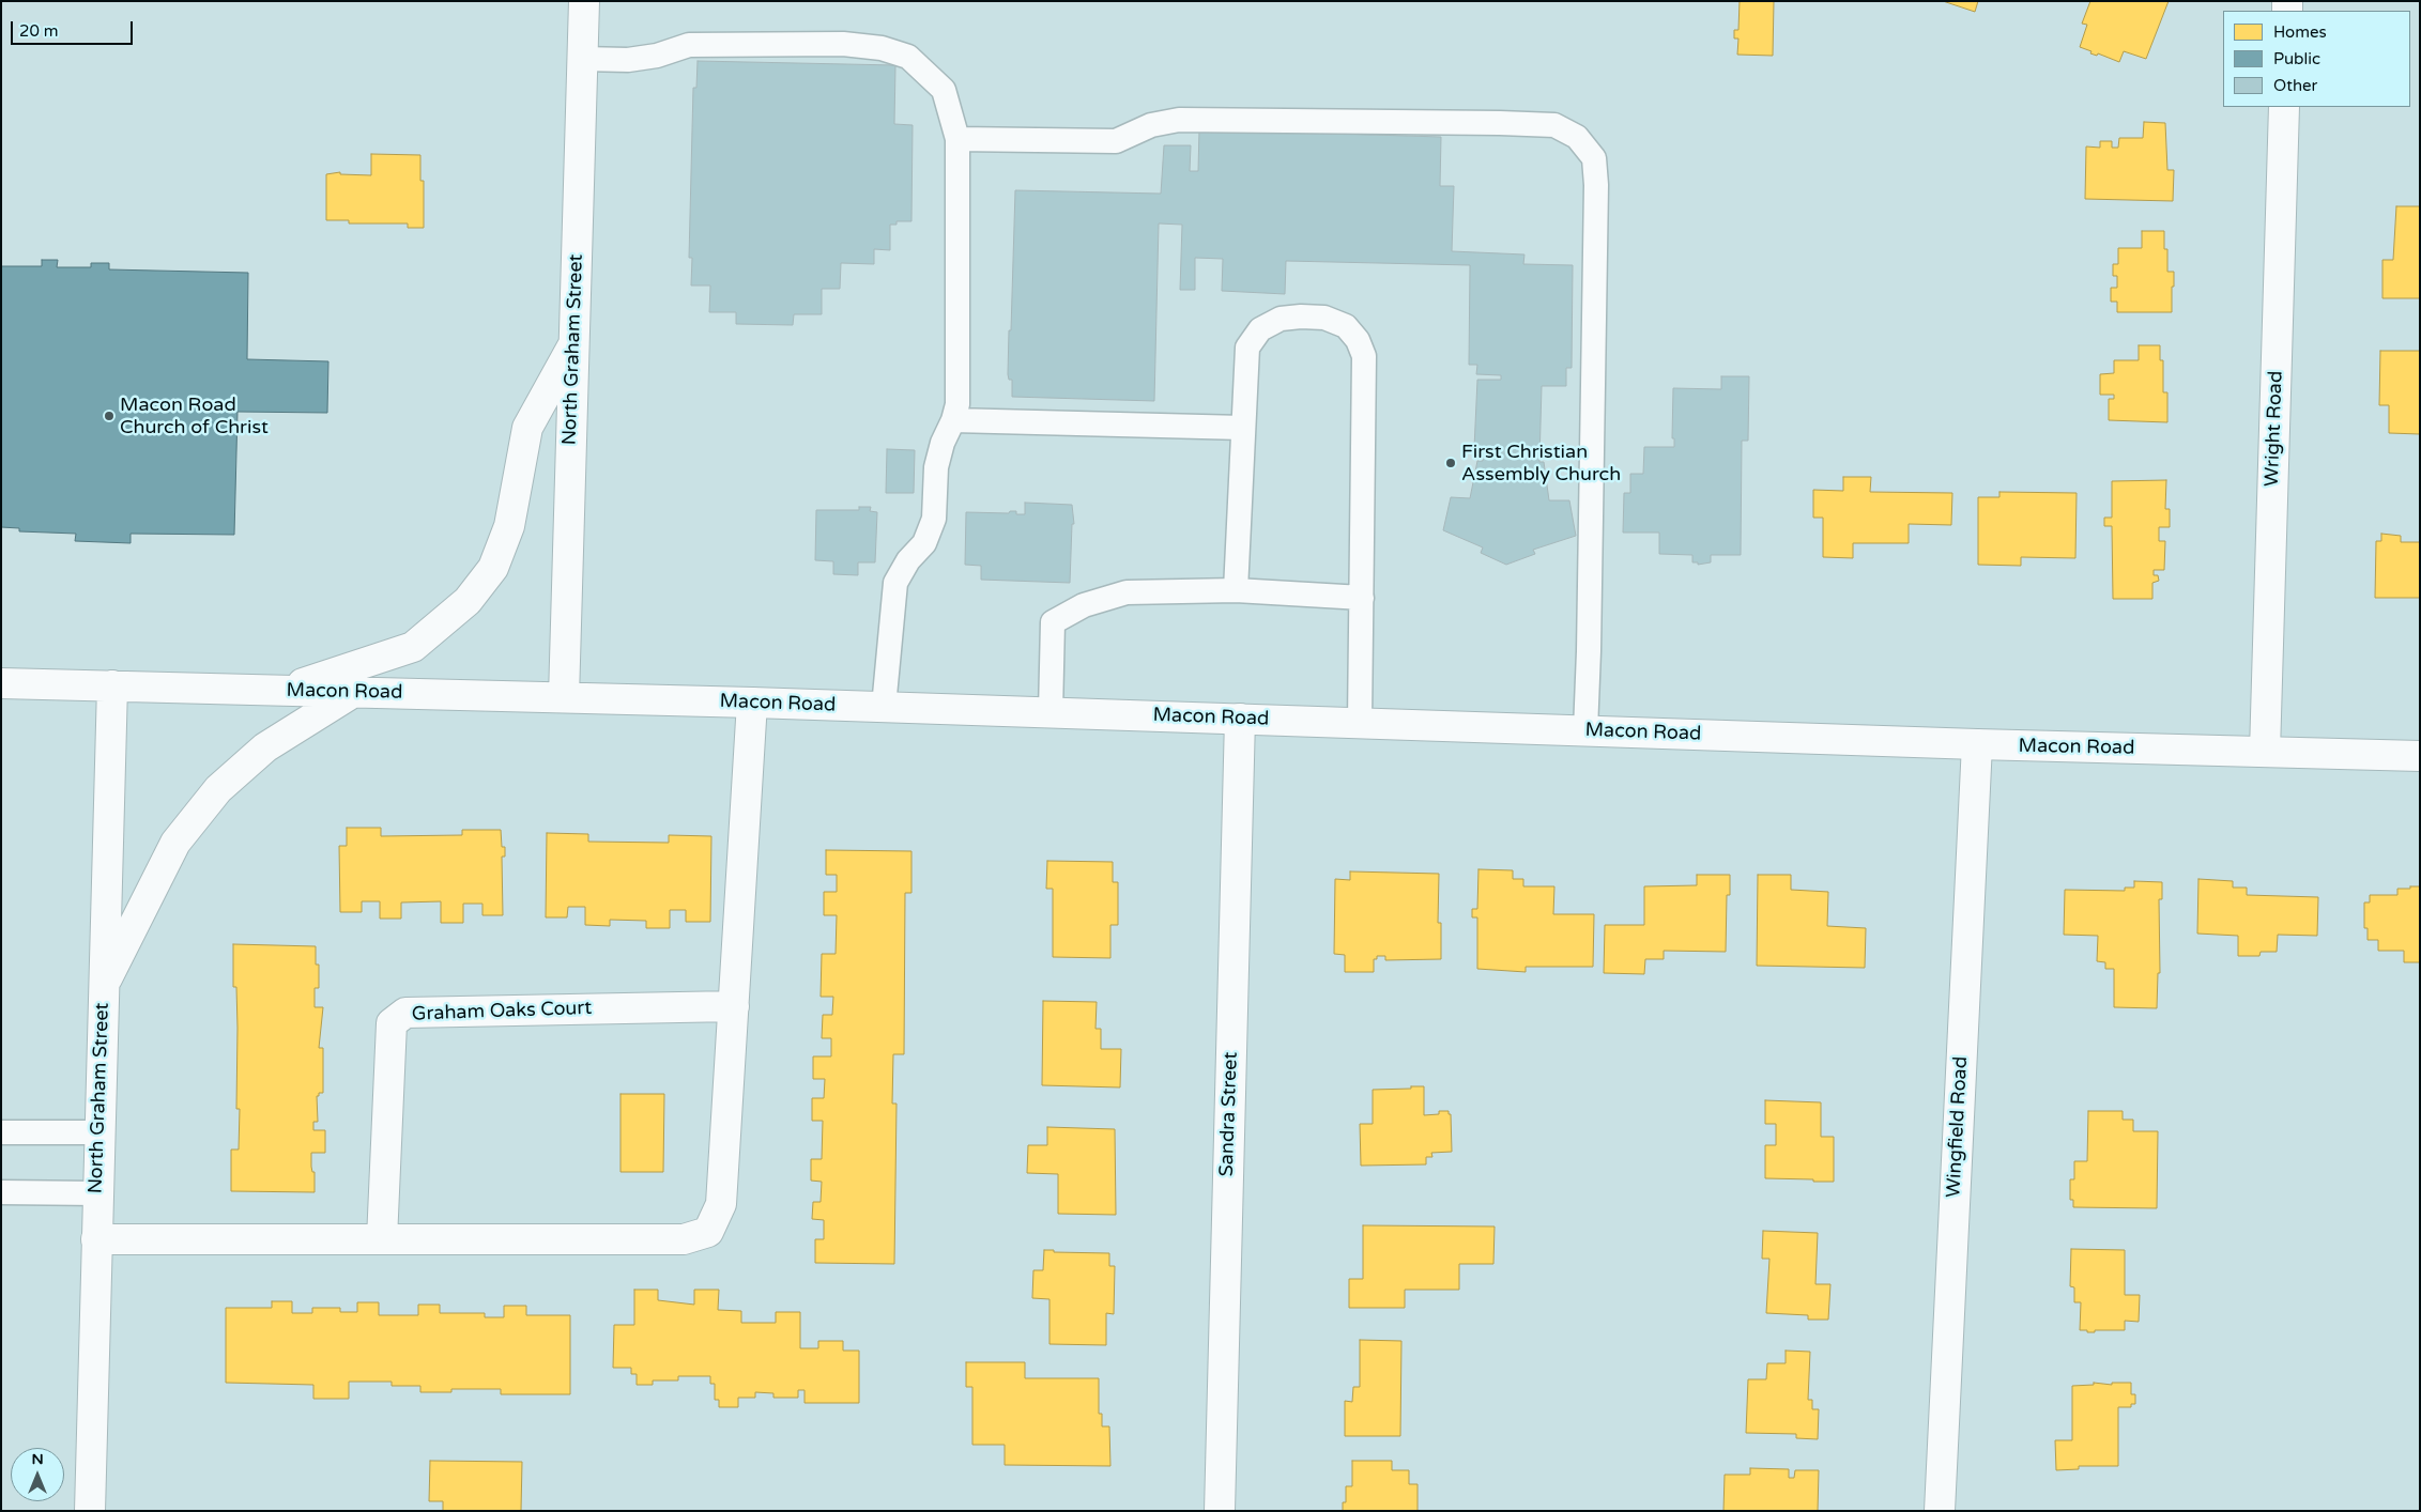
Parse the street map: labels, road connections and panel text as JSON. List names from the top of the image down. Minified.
{"streets":{"main road":["North Graham Street","Wright Road","Macon Road","Graham Oaks Court","Sandra Street","Wingfield Road"]},"crossings":[["North Graham Street","Macon Road"],["Wright Road","Macon Road"],["Macon Road","Sandra Street"],["Macon Road","Wingfield Road"]],"places":["Macon Road Church of Christ","First Christian Assembly Church"],"legend":["Homes","Public","Other"],"scale_bar":"20 m","north":"top"}
